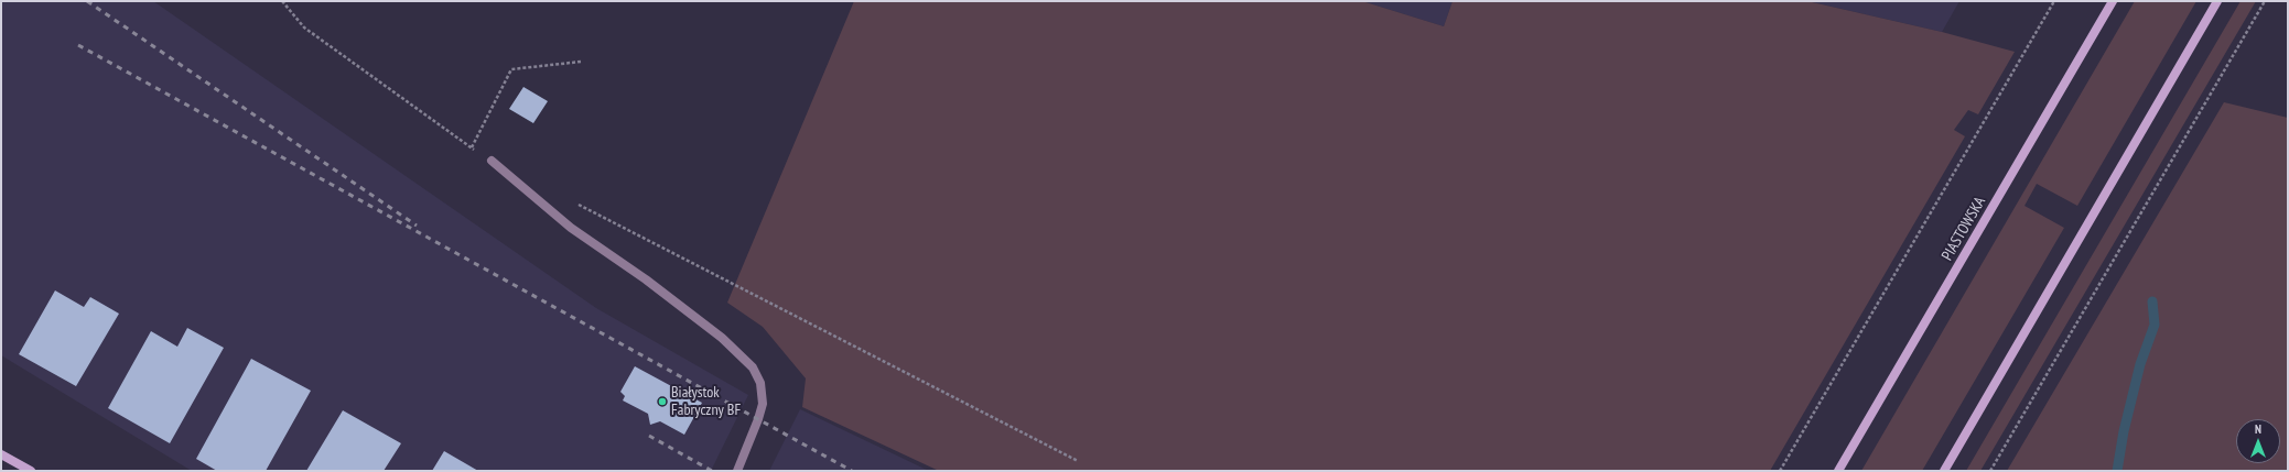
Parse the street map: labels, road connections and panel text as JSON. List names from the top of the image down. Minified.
{"streets":{"main road":["PIASTOWSKA"]},"places":["Białystok Fabryczny BF"],"north":"top"}
